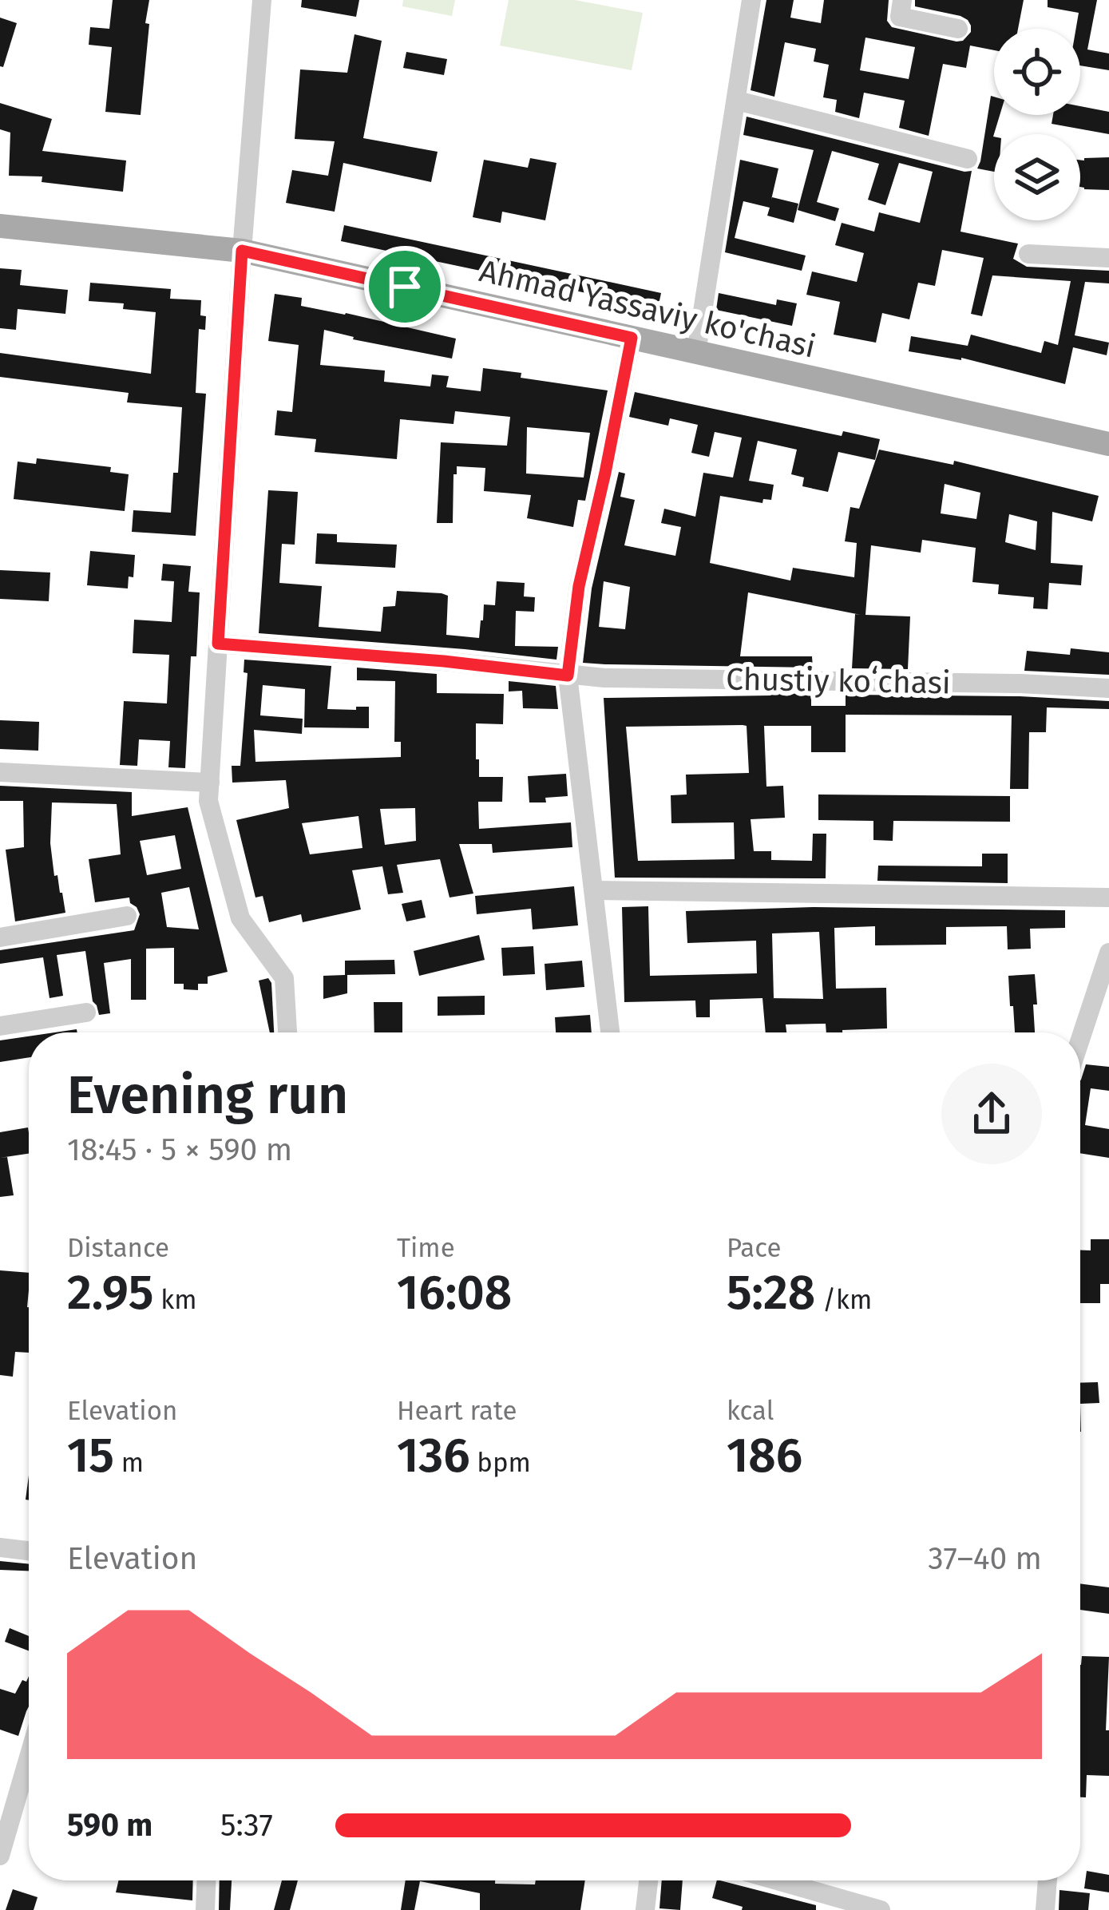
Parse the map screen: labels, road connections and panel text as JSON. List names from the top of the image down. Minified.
{"streets":{"main road":["Ahmad Yassaviy ko'chasi"],"street":["Chustiy koʻchasi"]},"page":{"heading":["Evening run","18:45 · 5 × 590 m"],"stats":[["Distance","2.95 km"],["Time","16:08"],["Pace","5:28 /km"],["Elevation","15 m"],["Heart rate","136 bpm"],["kcal","186"]],"chart":["Elevation","37–40 m"],"list":[{"name":"590 m","note":"5:37"}]}}
